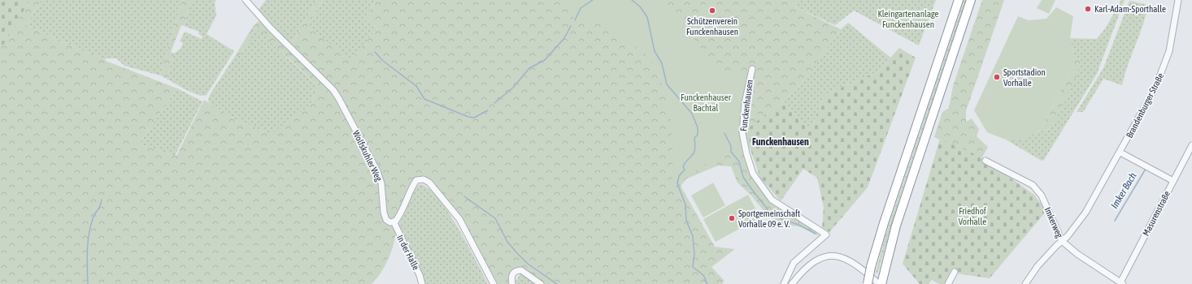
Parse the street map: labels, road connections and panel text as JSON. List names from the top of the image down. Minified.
{"streets":{"street":["Funckenhausen","Brandenburger Straße","Wolfskuhler Weg","Masurenstraße","Imkerweg","In der Halle"]},"crossings":[["Brandenburger Straße","Imkerweg"],["Wolfskuhler Weg","In der Halle"],["Masurenstraße","Imkerweg"]],"districts":["Funckenhausen"],"water":["Imker Bach"],"parks":["Kleingartenanlage Funckenhausen","Funckenhauser Bachtal","Friedhof Vorhalle"],"places":["Karl-Adam-Sporthalle","Schützenverein Funckenhausen","Sportstadion Vorhalle","Sportgemeinschaft Vorhalle 09 e. V."]}
